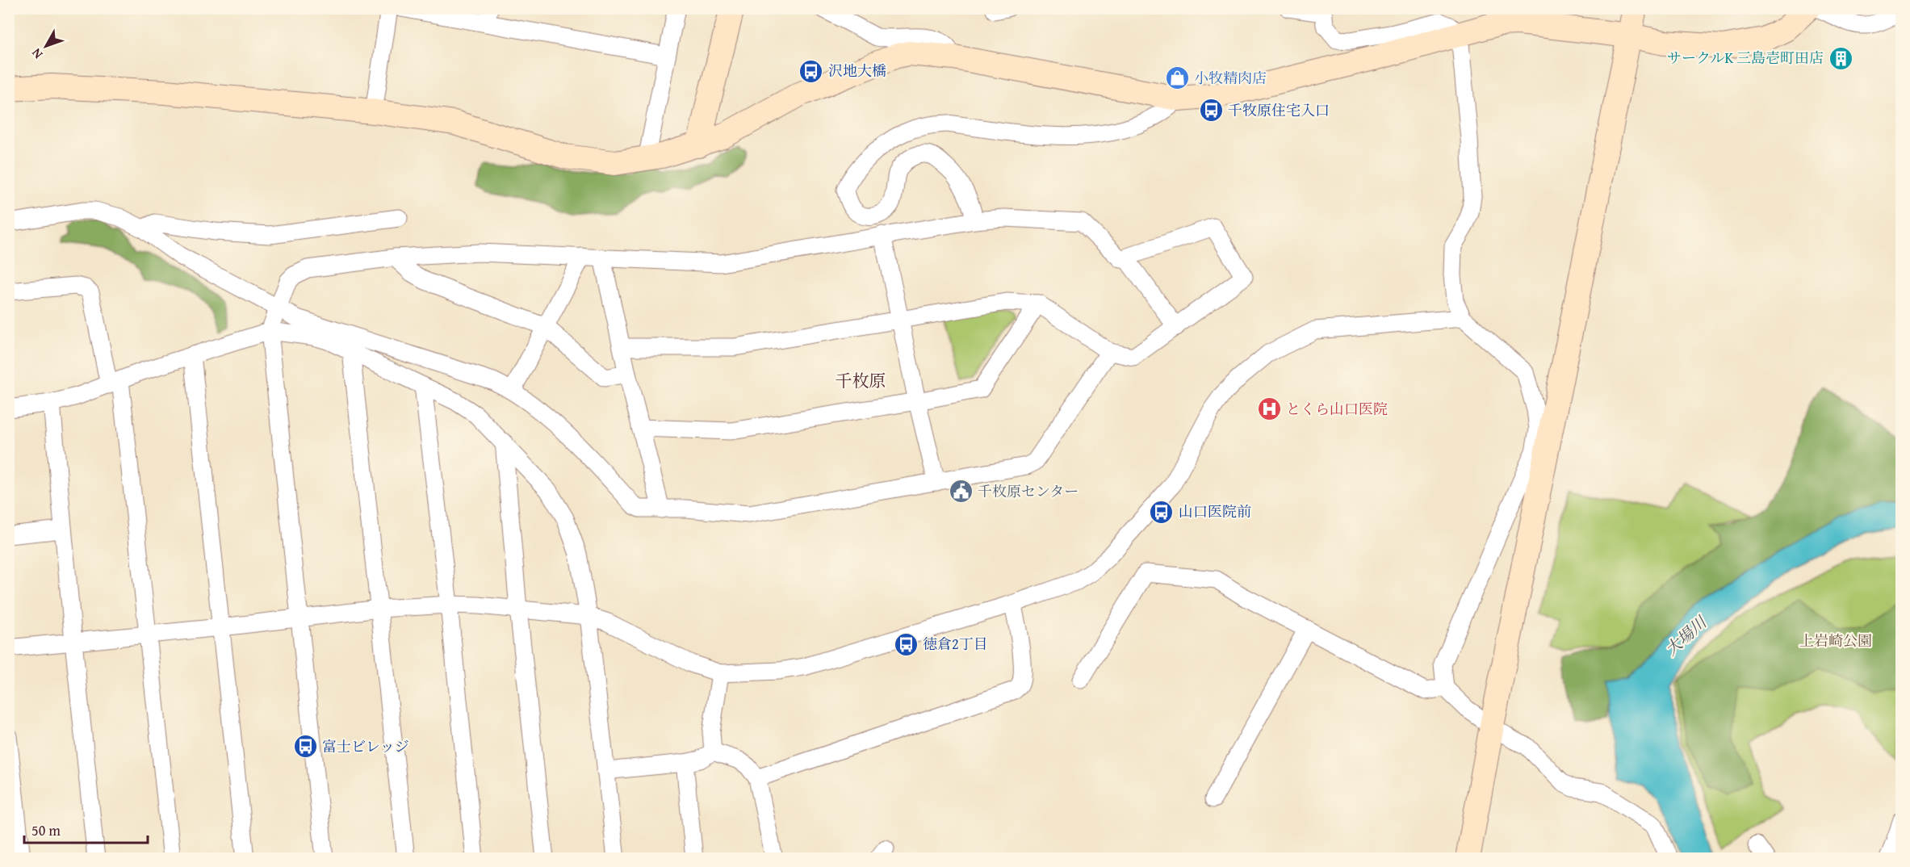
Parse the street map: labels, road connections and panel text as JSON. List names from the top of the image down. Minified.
{"districts":["千枚原"],"water":["大場川"],"parks":["上岩崎公園"],"places":{"building":["サークルK 三島壱町田店"],"bus stop":["沢地大橋","千牧原住宅入口","山口医院前","徳倉2丁目","富士ビレッジ"],"shop":["小牧精肉店"],"hospital":["とくら山口医院"],"public building":["千枚原センター"]},"scale_bar":"50 m","north":"bottom left"}
